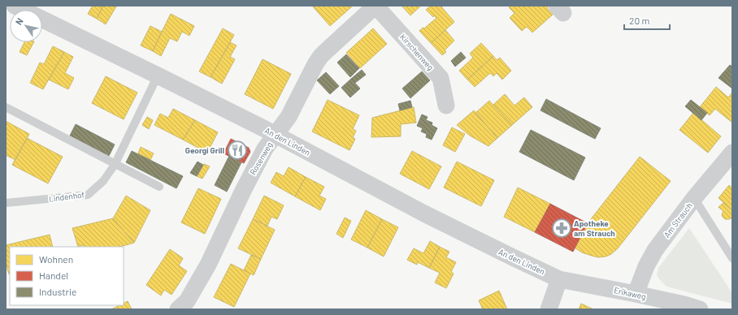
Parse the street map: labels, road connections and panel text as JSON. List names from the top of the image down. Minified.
{"streets":{"street":["Kirschenweg","An den Linden","Rosenweg","Am Strauch","Erikaweg"],"lane":["Lindenhof"]},"crossings":[["Kirschenweg","Rosenweg"],["An den Linden","Rosenweg"],["An den Linden","Lindenhof"],["An den Linden","Erikaweg"],["Am Strauch","Erikaweg"]],"places":{"restaurant":["Georgi Grill"],"pharmacy":["Apotheke am Strauch"]},"legend":["Wohnen","Handel","Industrie"],"scale_bar":"20 m","north":"top left"}
